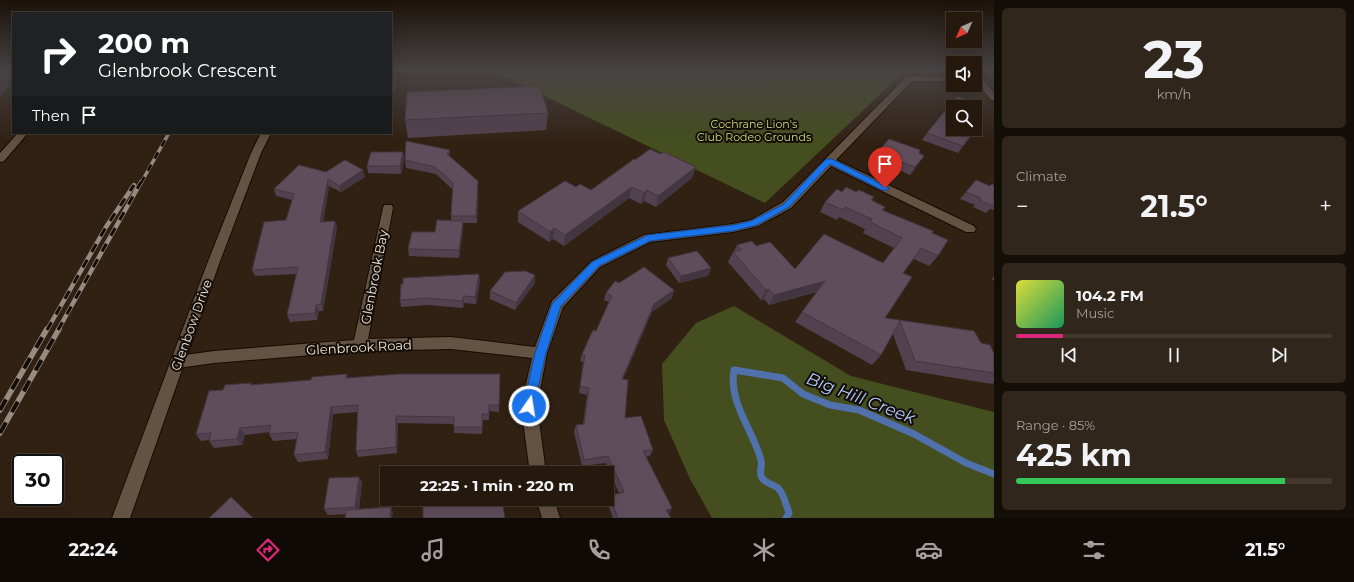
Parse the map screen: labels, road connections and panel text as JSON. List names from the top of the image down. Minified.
{"streets":{"street":["Glenbrook Bay","Glenbow Drive","Glenbrook Road"]},"crossings":[["Glenbrook Bay","Glenbrook Road"],["Glenbow Drive","Glenbrook Road"]],"water":["Big Hill Creek"],"parks":["Cochrane Lion's Club Rodeo Grounds"],"north":"bottom left","page":{"tile":[["23","km/h"],"Climate",["Range · 85%","425 km"]],"turn":["200 m","Glenbrook Crescent"],"then":"Then","heat":["−","21.5°","+"],"song":["104.2 FM","Music"],"limit":"30","trip":"22:25 · 1 min · 220 m","tabs":["22:24","21.5°"]}}
